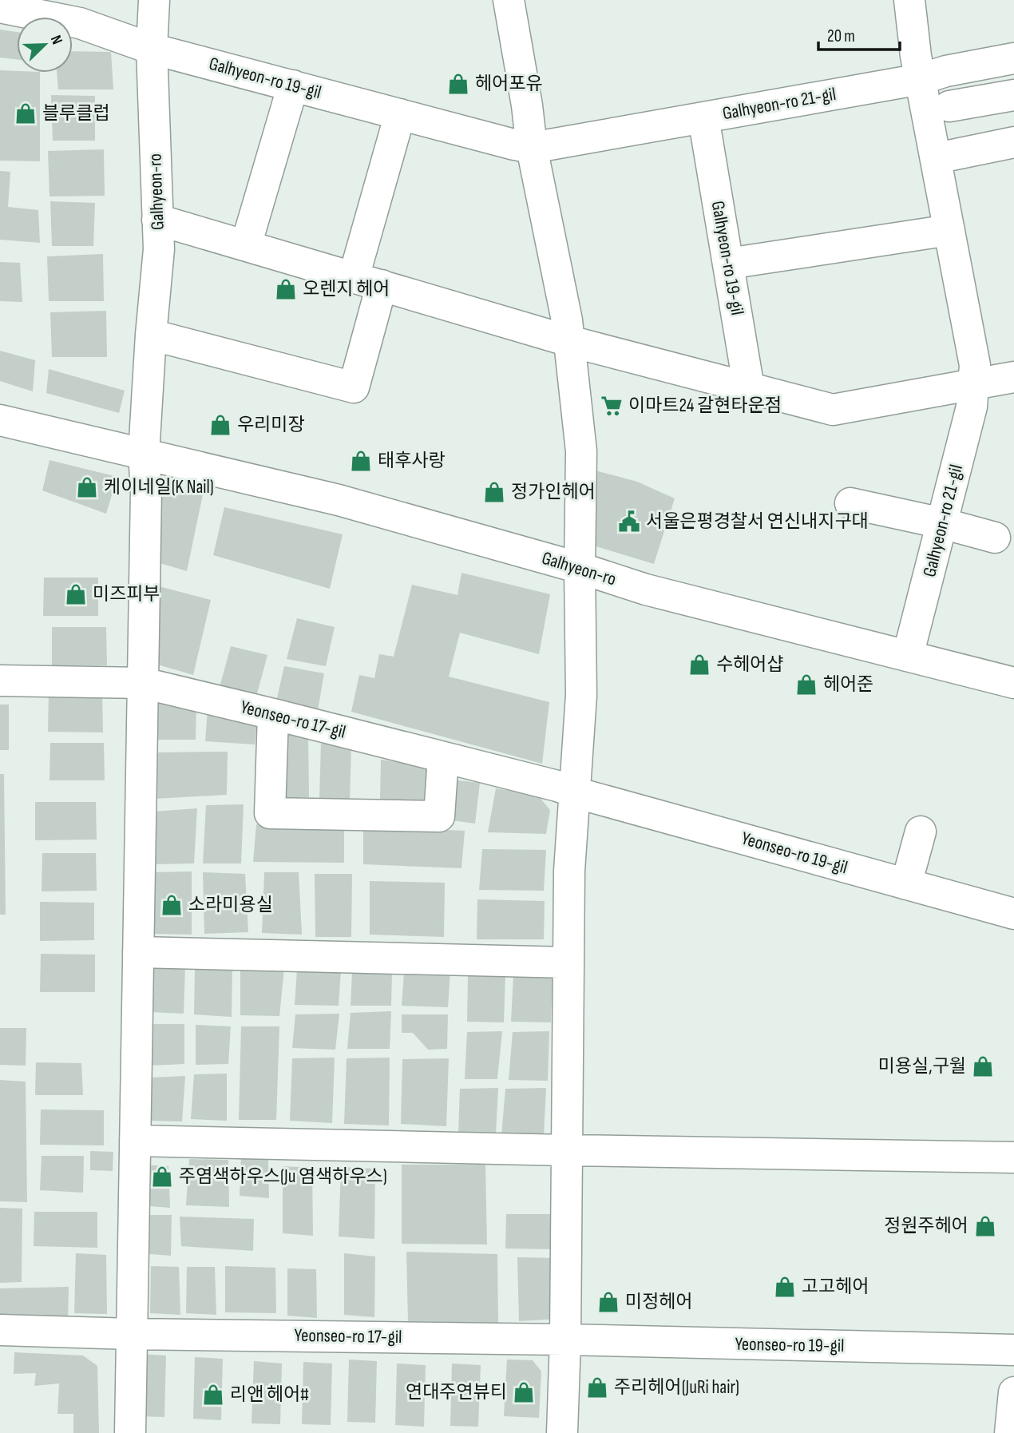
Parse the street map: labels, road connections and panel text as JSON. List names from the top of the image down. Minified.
{"streets":{"street":["Galhyeon-ro 19-gil","Galhyeon-ro 21-gil","Galhyeon-ro","Yeonseo-ro 17-gil","Yeonseo-ro 19-gil"]},"crossings":[["Galhyeon-ro 19-gil","Galhyeon-ro 21-gil"],["Galhyeon-ro 19-gil","Galhyeon-ro"],["Galhyeon-ro 21-gil","Galhyeon-ro"],["Yeonseo-ro 17-gil","Yeonseo-ro 19-gil"]],"places":{"shop":["헤어포유","블루클럽","오렌지 헤어","우리미장","태후사랑","케이네일(K Nail)","정가인헤어","미즈피부","수헤어샵","헤어준","소라미용실","미용실,구월","주염색하우스(Ju 염색하우스)","정원주헤어","고고헤어","미정헤어","주리헤어(JuRi hair)","연대주연뷰티","리앤 헤어#"],"supermarket":["이마트24 갈현타운점"],"public building":["서울은평경찰서 연신내지구대"]},"scale_bar":"20 m","north":"top right"}
